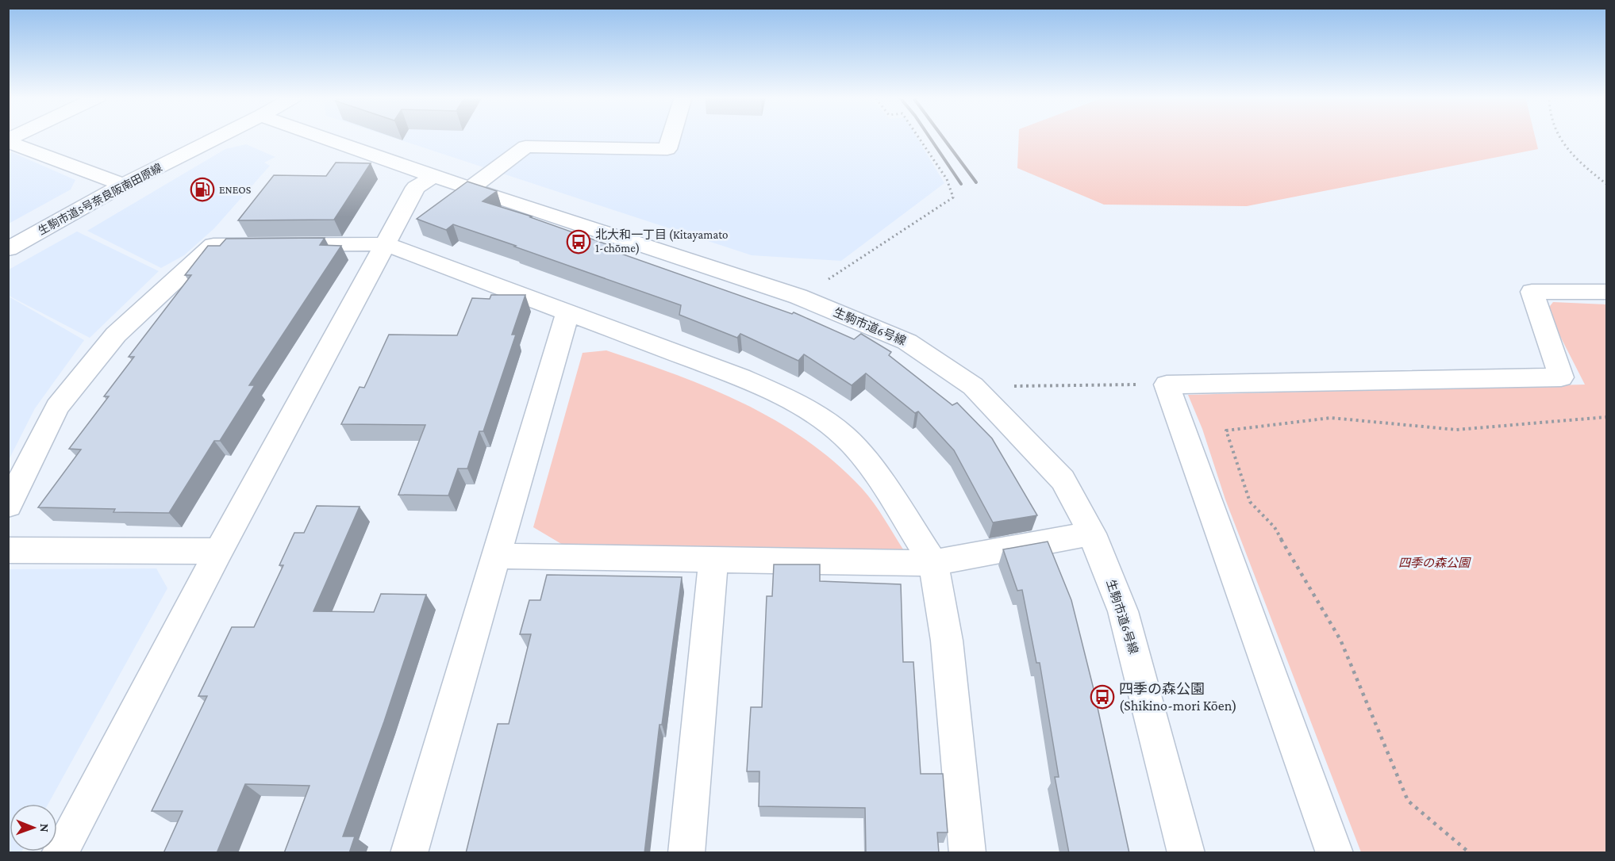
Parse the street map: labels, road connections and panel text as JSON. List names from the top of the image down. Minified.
{"streets":{"street":["生駒市道5号奈良阪南田原線","生駒市道6号線"]},"parks":["四季の森公園"],"places":{"fuel station":["ENEOS"],"bus stop":["北大和一丁目 (Kitayamato 1-chōme)","四季の森公園 (Shikino-mori Kōen)"]},"north":"right"}
